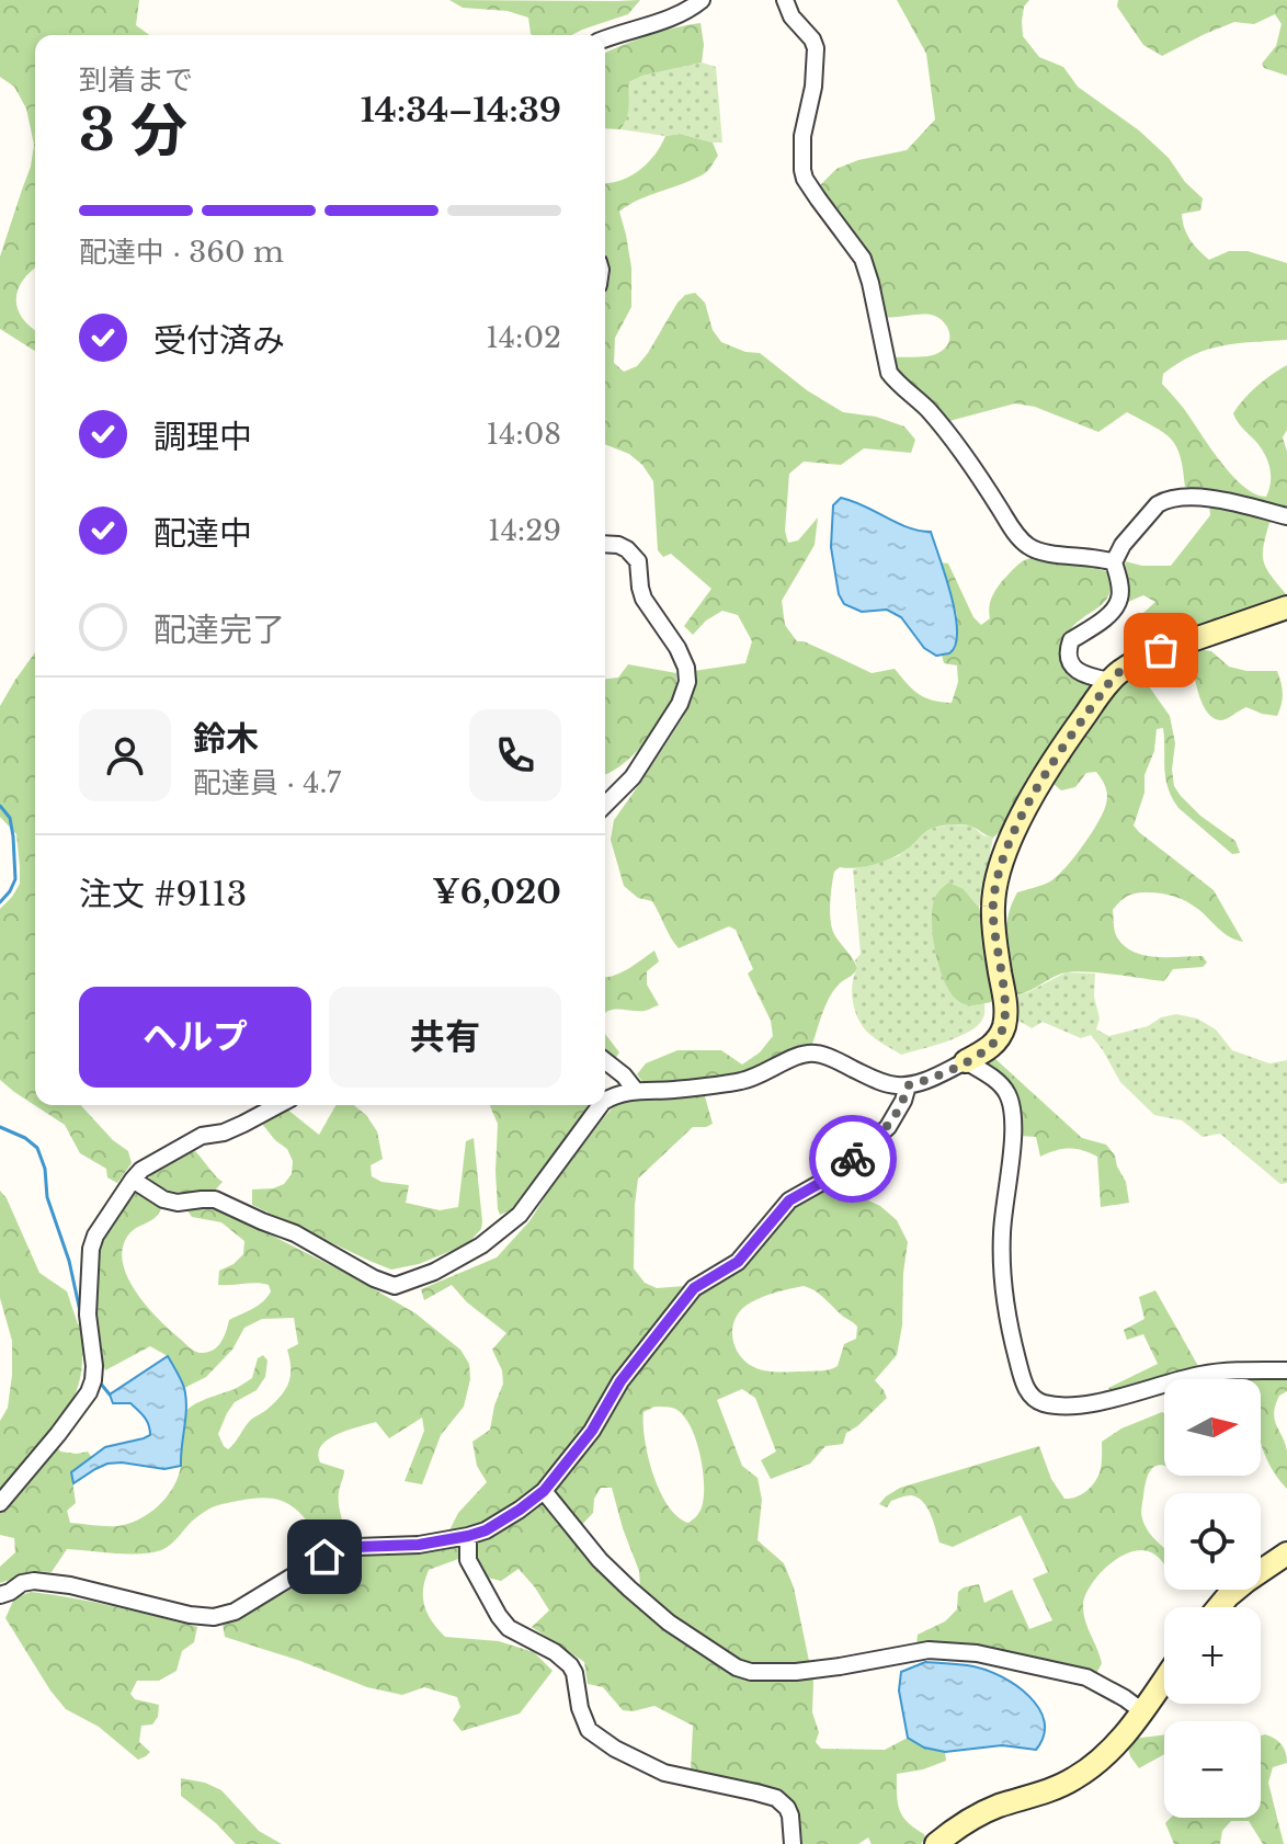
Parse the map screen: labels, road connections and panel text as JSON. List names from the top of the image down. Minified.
{"north":"right","page":{"heading":["3 分","到着まで","14:34–14:39"],"panel":["鈴木","配達員 · 4.7","注文 #9113","¥6,020"],"bar":"配達中 · 360 m","list":[["受付済み","14:02"],["調理中","14:08"],["配達中","14:29"],"配達完了"],"buttons":["ヘルプ","共有"],"map_buttons":["+","−"]}}
